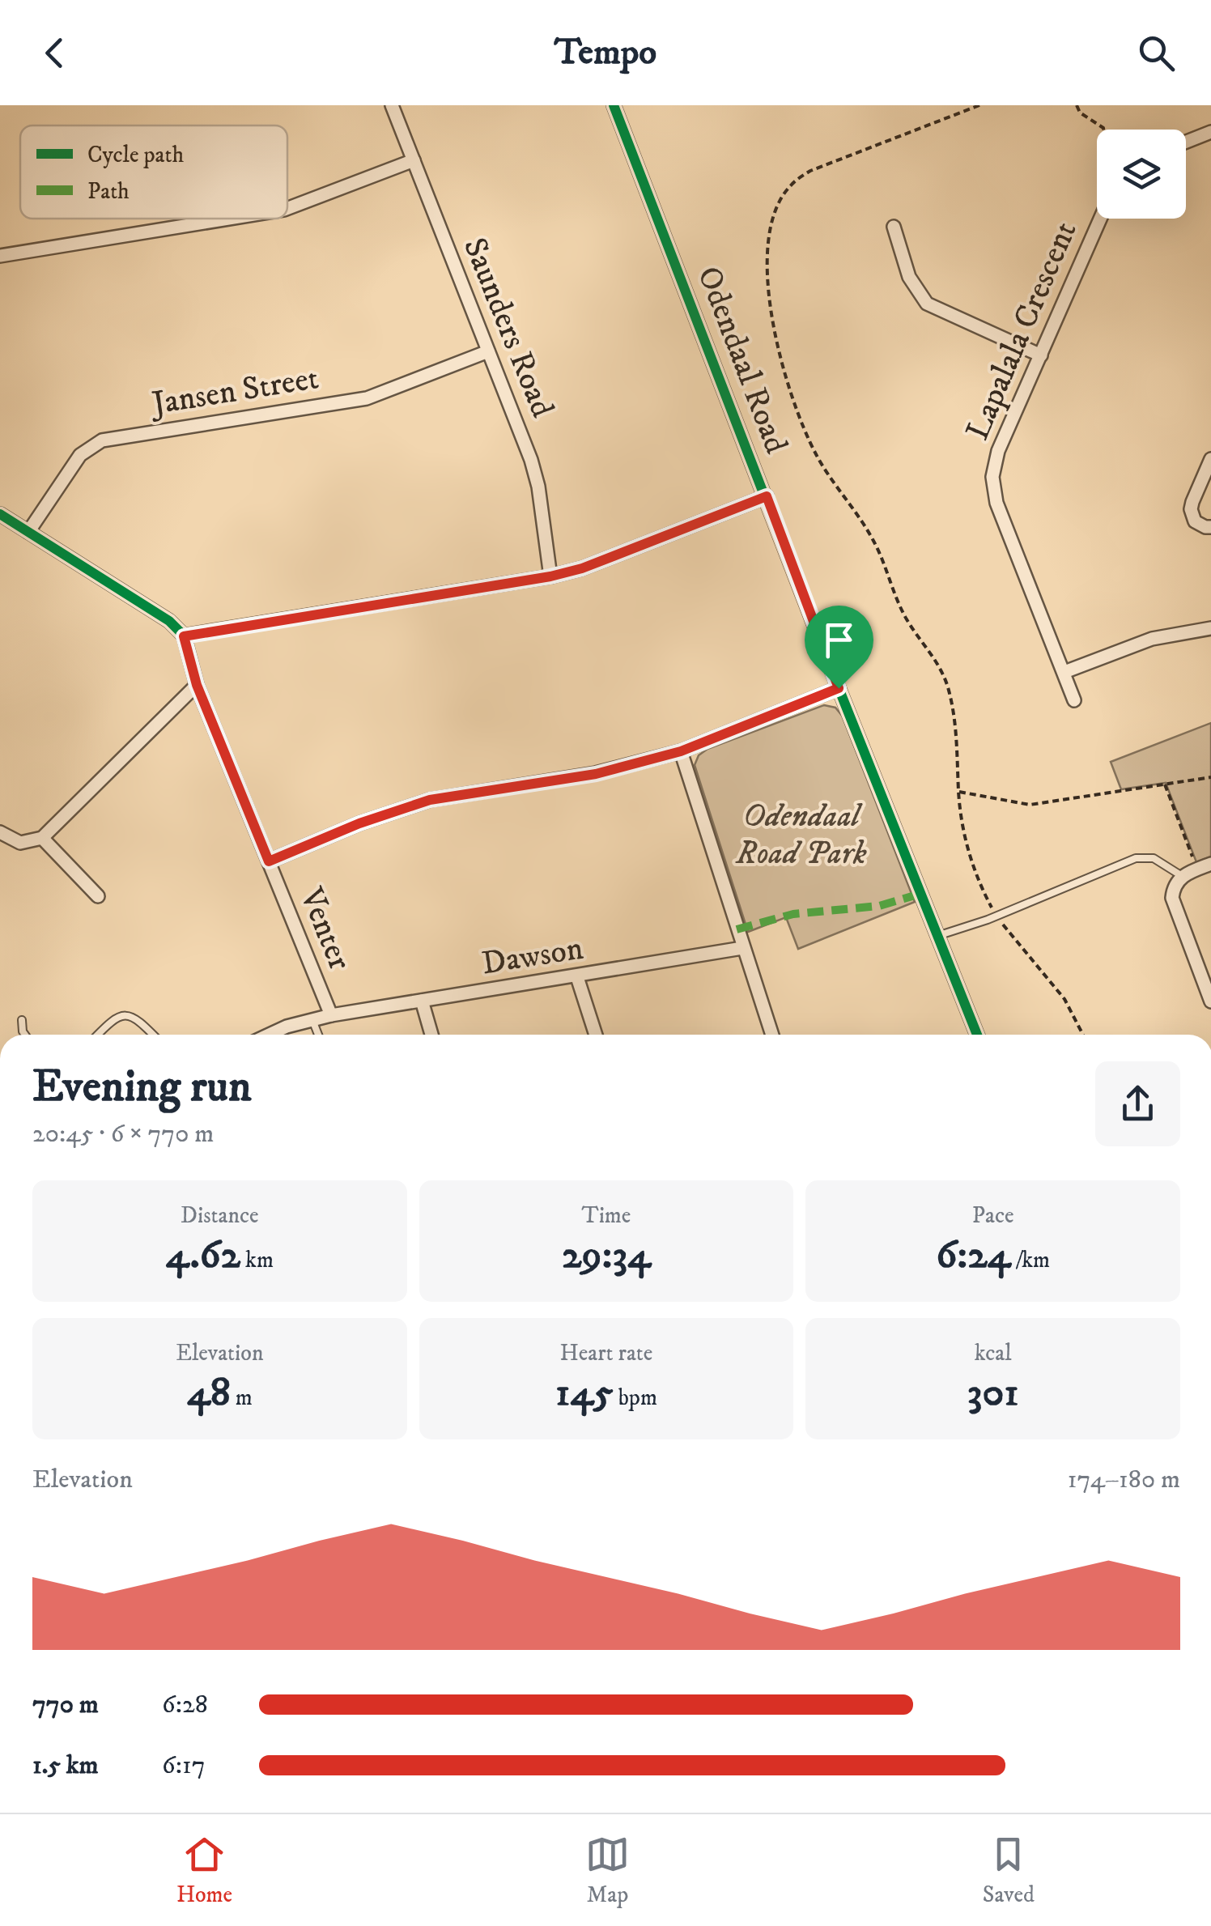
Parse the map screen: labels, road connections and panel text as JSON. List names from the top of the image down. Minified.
{"streets":{"street":["Saunders Road","Lapalala Crescent","Odendaal Road","Jansen Street","Venter","Dawson"]},"crossings":[["Saunders Road","Jansen Street"],["Venter","Dawson"]],"parks":["Odendaal Road Park"],"legend":["Cycle path","Path"],"page":{"header":"Tempo","heading":["Evening run","20:45 · 6 × 770 m"],"stats":[["Distance","4.62 km"],["Time","29:34"],["Pace","6:24 /km"],["Elevation","48 m"],["Heart rate","145 bpm"],["kcal","301"]],"chart":["Elevation","174–180 m"],"list":[{"name":"770 m","note":"6:28"},{"name":"1.5 km","note":"6:17"}],"tabs":["Home","Map","Saved"]}}
